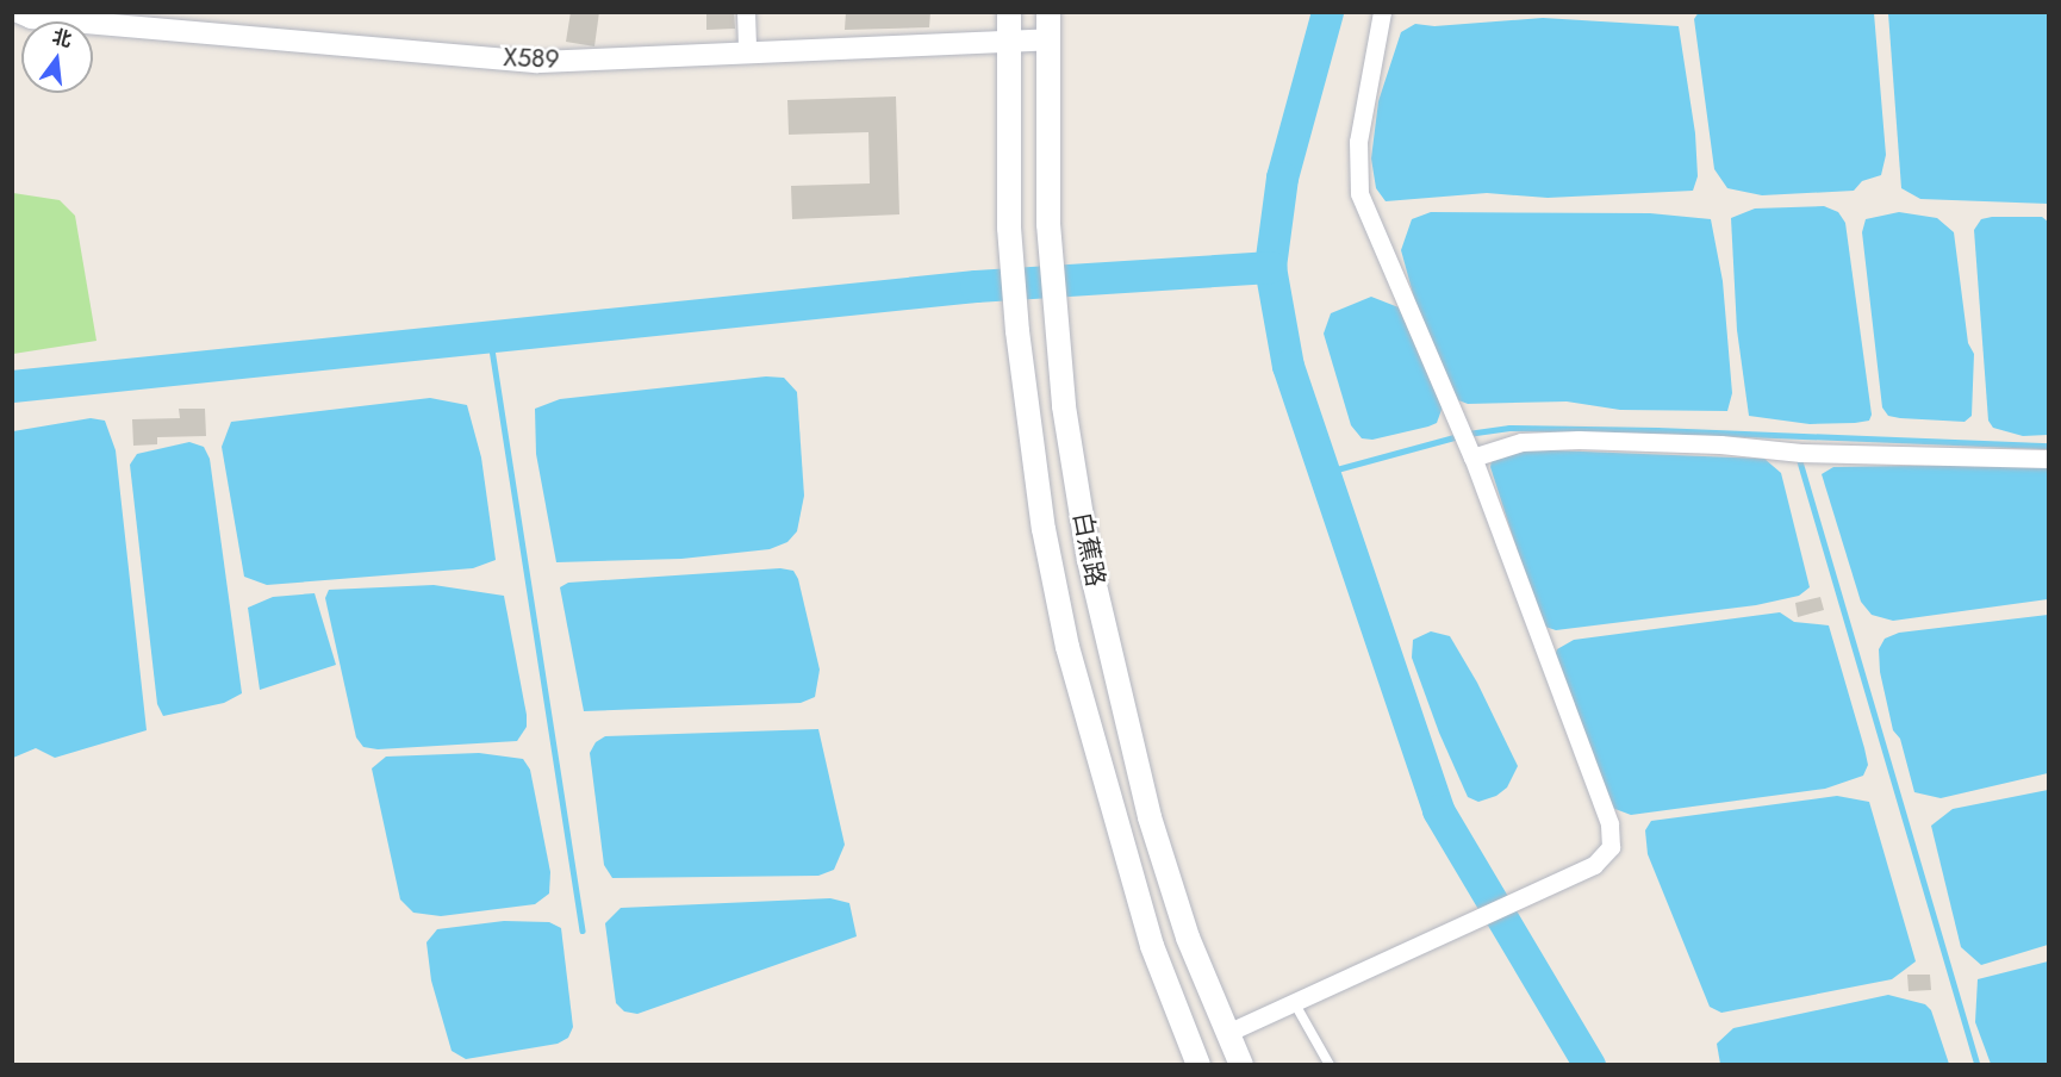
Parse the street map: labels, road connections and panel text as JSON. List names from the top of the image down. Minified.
{"streets":{"main road":["白蕉路"],"street":["X589"]},"crossings":[["X589","白蕉路"]],"north":"top"}
